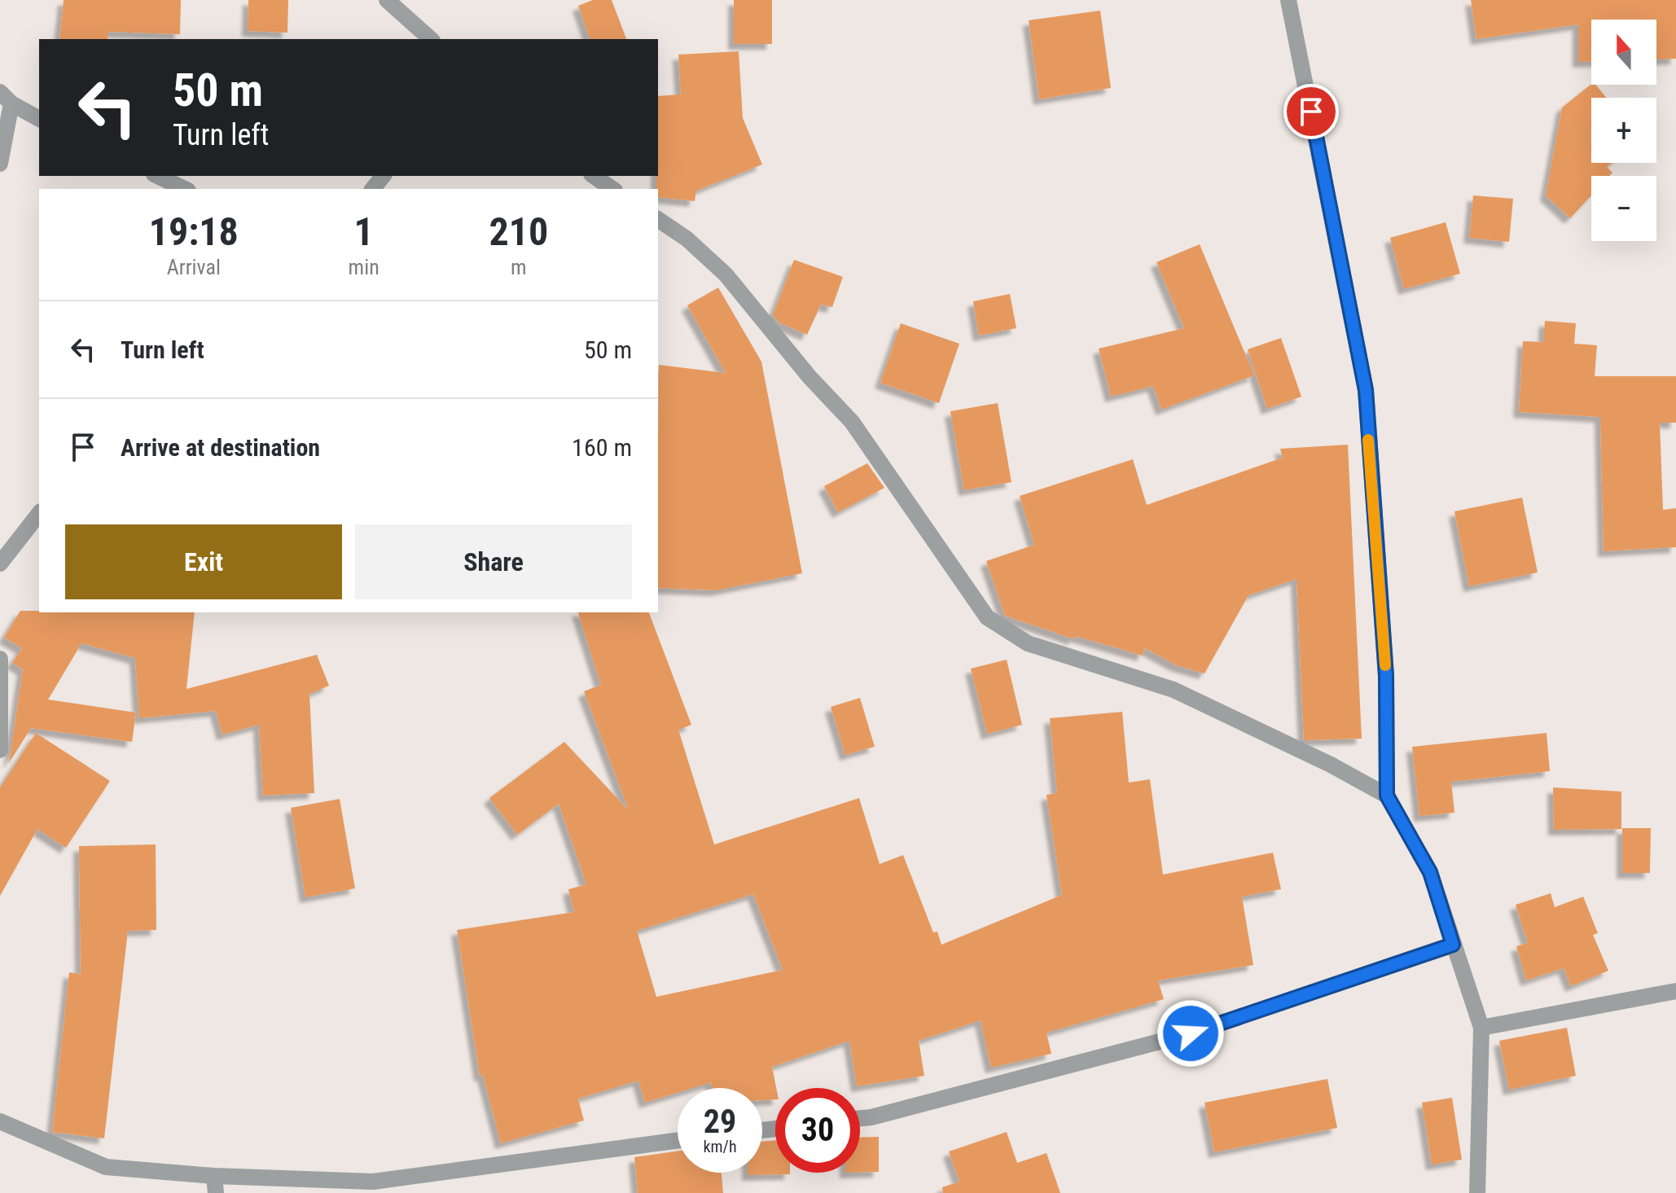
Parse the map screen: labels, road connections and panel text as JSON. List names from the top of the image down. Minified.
{"north":"top","page":{"map_buttons":["+","−"],"turn":["50 m","Turn left"],"eta":["19:18","Arrival","1","min","210","m"],"list":[{"name":"Turn left","value":"50 m"},{"name":"Arrive at destination","value":"160 m"}],"buttons":["Exit","Share"],"speed":"29 km/h","limit":"30"}}
